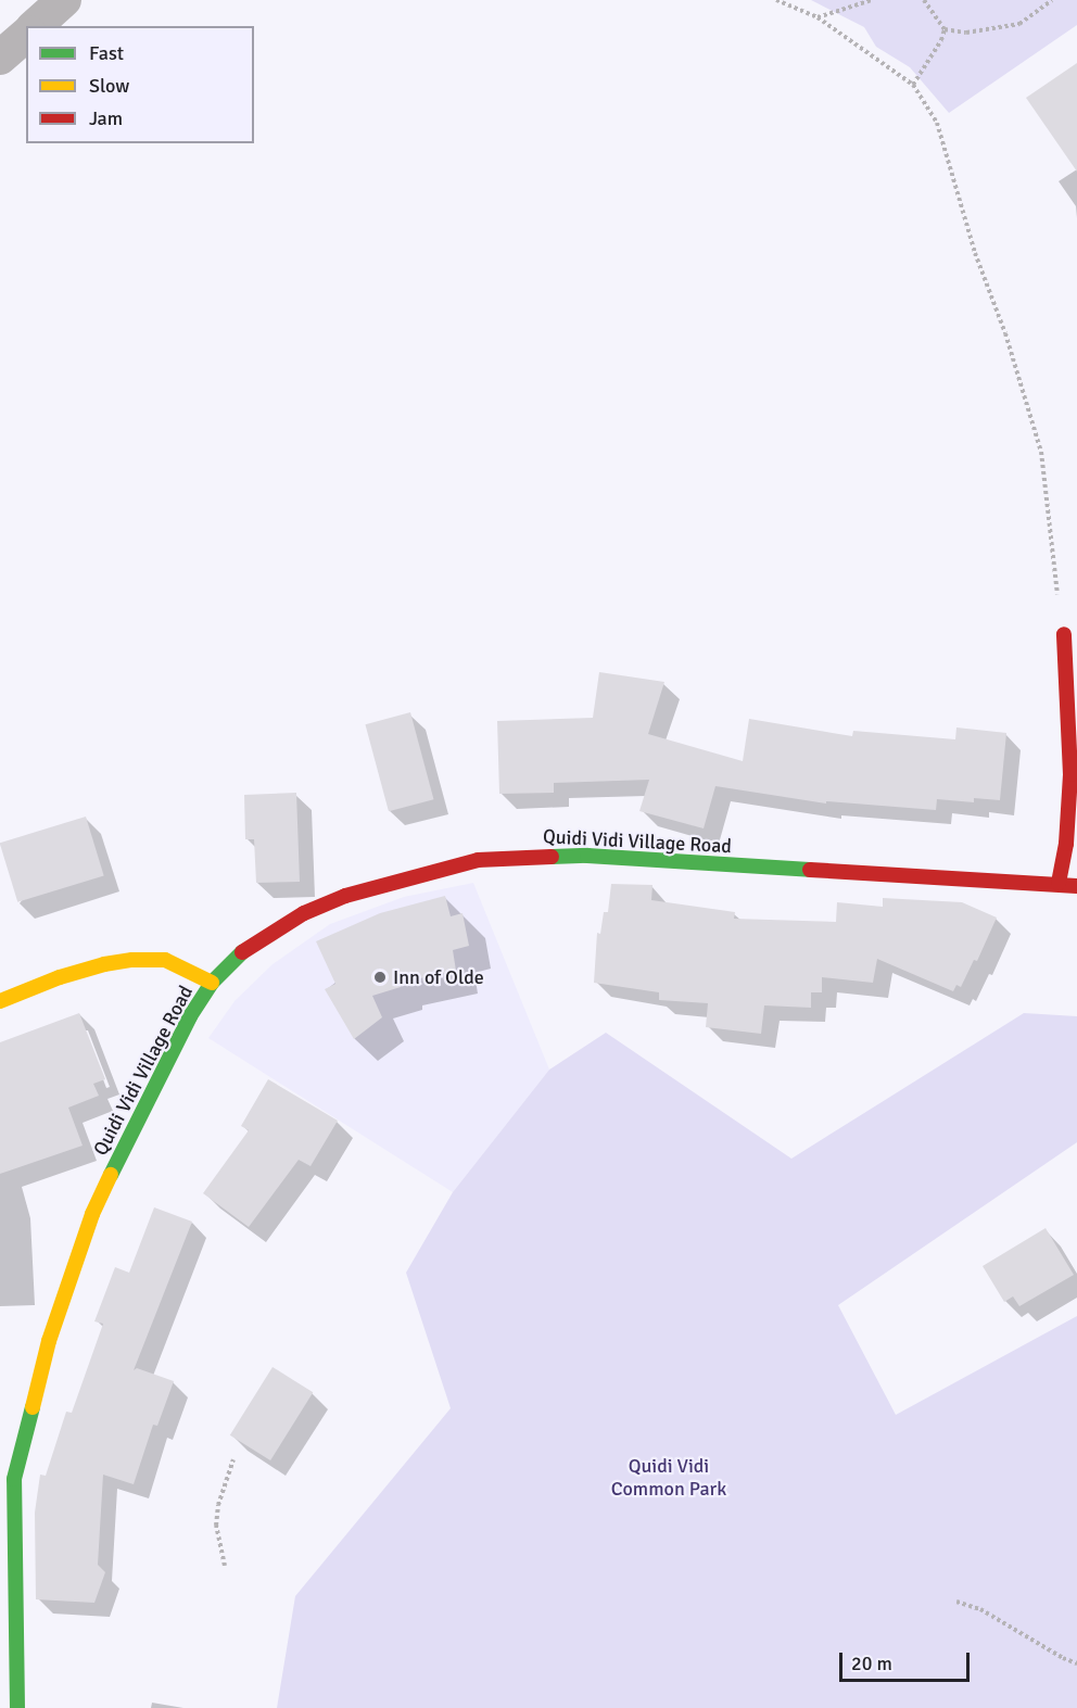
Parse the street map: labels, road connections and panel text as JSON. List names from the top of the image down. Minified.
{"streets":{"street":["Quidi Vidi Village Road"]},"parks":["Quidi Vidi Common Park"],"places":["Inn of Olde"],"legend":["Fast","Slow","Jam"],"scale_bar":"20 m"}
